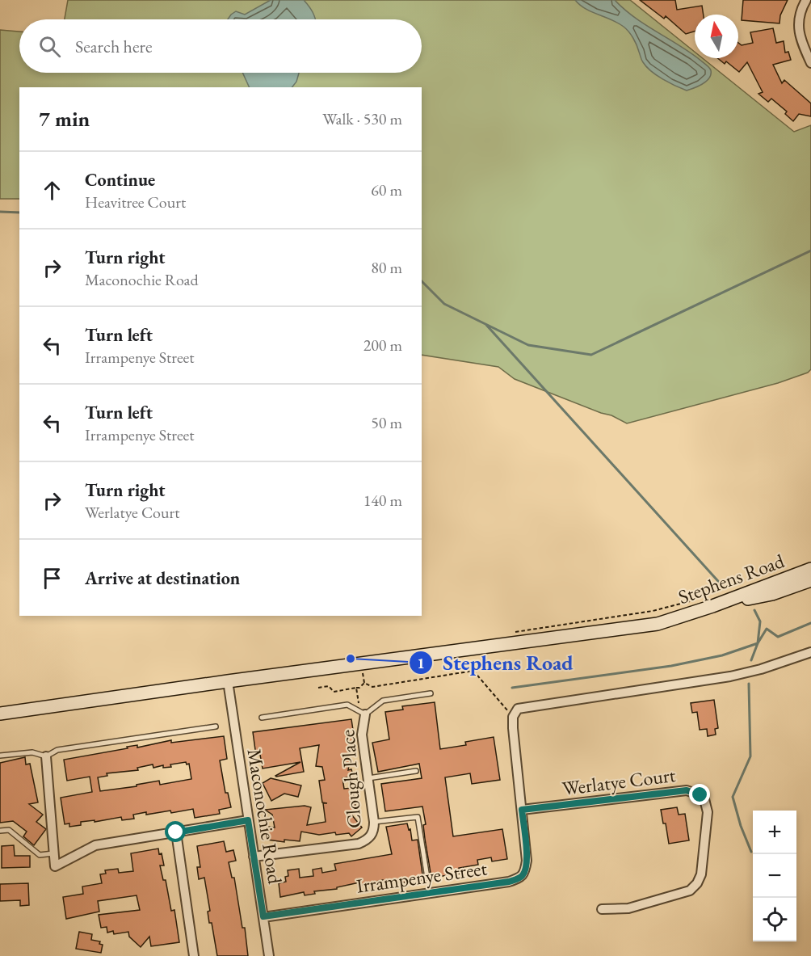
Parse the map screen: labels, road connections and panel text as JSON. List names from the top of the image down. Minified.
{"streets":{"street":["Stephens Road","Clough Place","Werlatye Court","Maconochie Road","Irrampenye Street"]},"crossings":[["Stephens Road","Maconochie Road"],["Clough Place","Maconochie Road"],["Werlatye Court","Irrampenye Street"],["Maconochie Road","Irrampenye Street"]],"places":["Stephens Road"],"north":"top","page":{"search":"Search here","heading":["7 min","Walk · 530 m"],"list":[["Continue","Heavitree Court","60 m"],["Turn right","Maconochie Road","80 m"],["Turn left","Irrampenye Street","200 m"],["Turn left","Irrampenye Street","50 m"],["Turn right","Werlatye Court","140 m"],"Arrive at destination"],"map_buttons":["+","−"]}}
